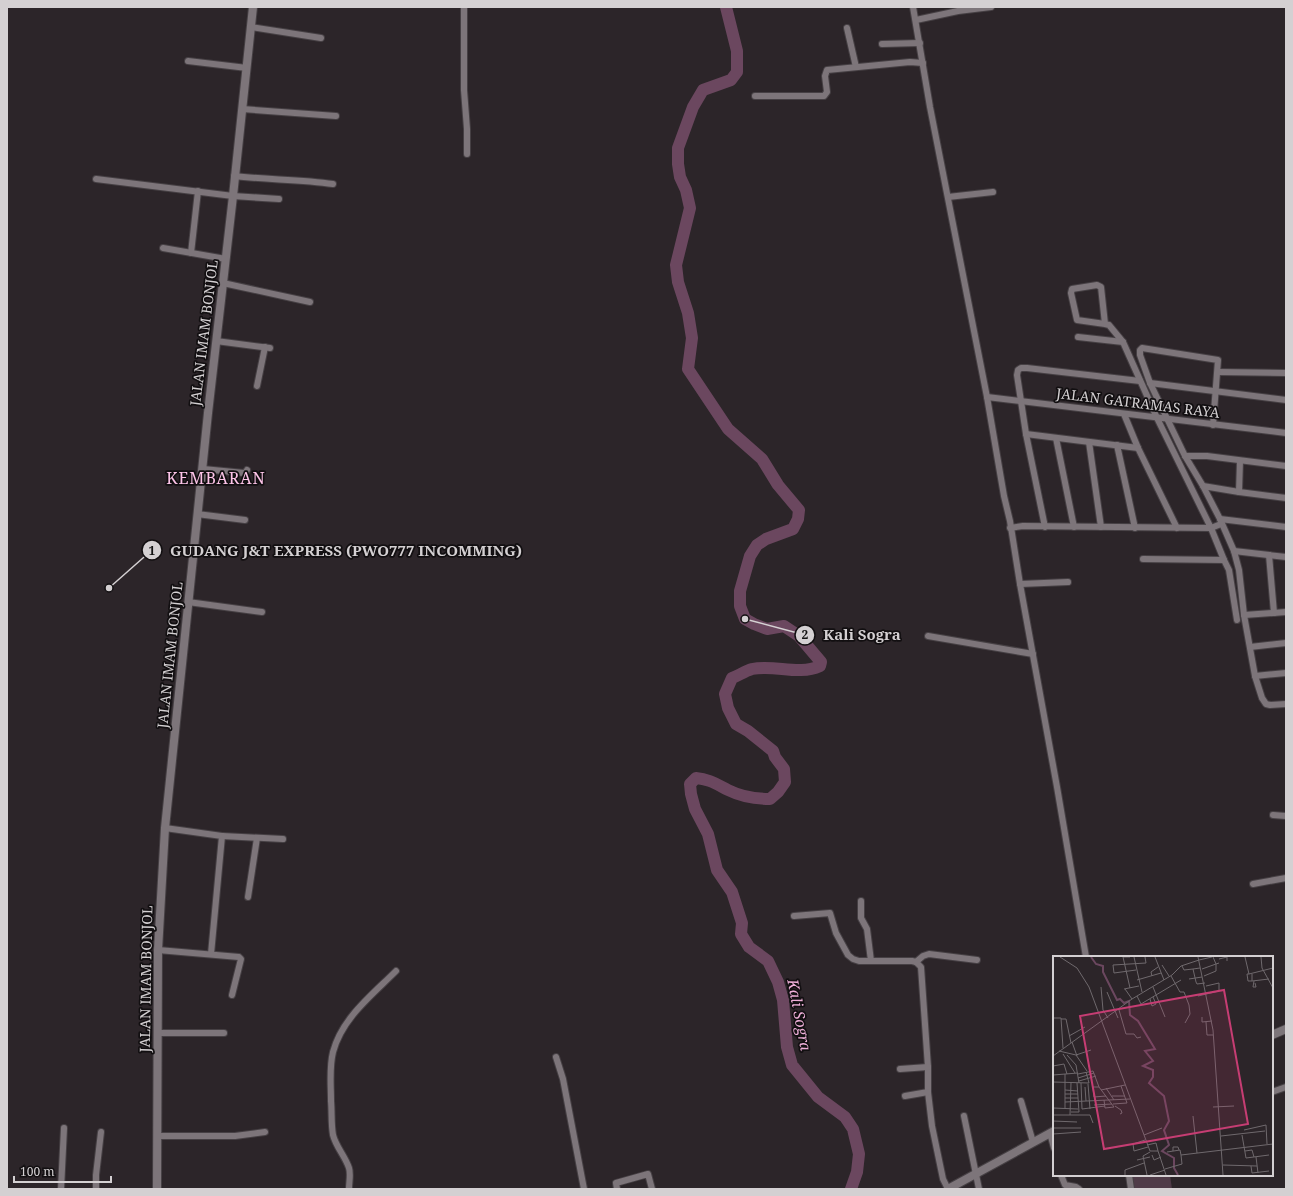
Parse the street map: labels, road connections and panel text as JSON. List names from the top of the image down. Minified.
{"streets":{"main road":["JALAN IMAM BONJOL"],"street":["JALAN GATRAMAS RAYA"]},"districts":["KEMBARAN"],"water":["Kali Sogra"],"places":["GUDANG J&T EXPRESS (PWO777 INCOMMING)","Kali Sogra"],"scale_bar":"100 m"}
